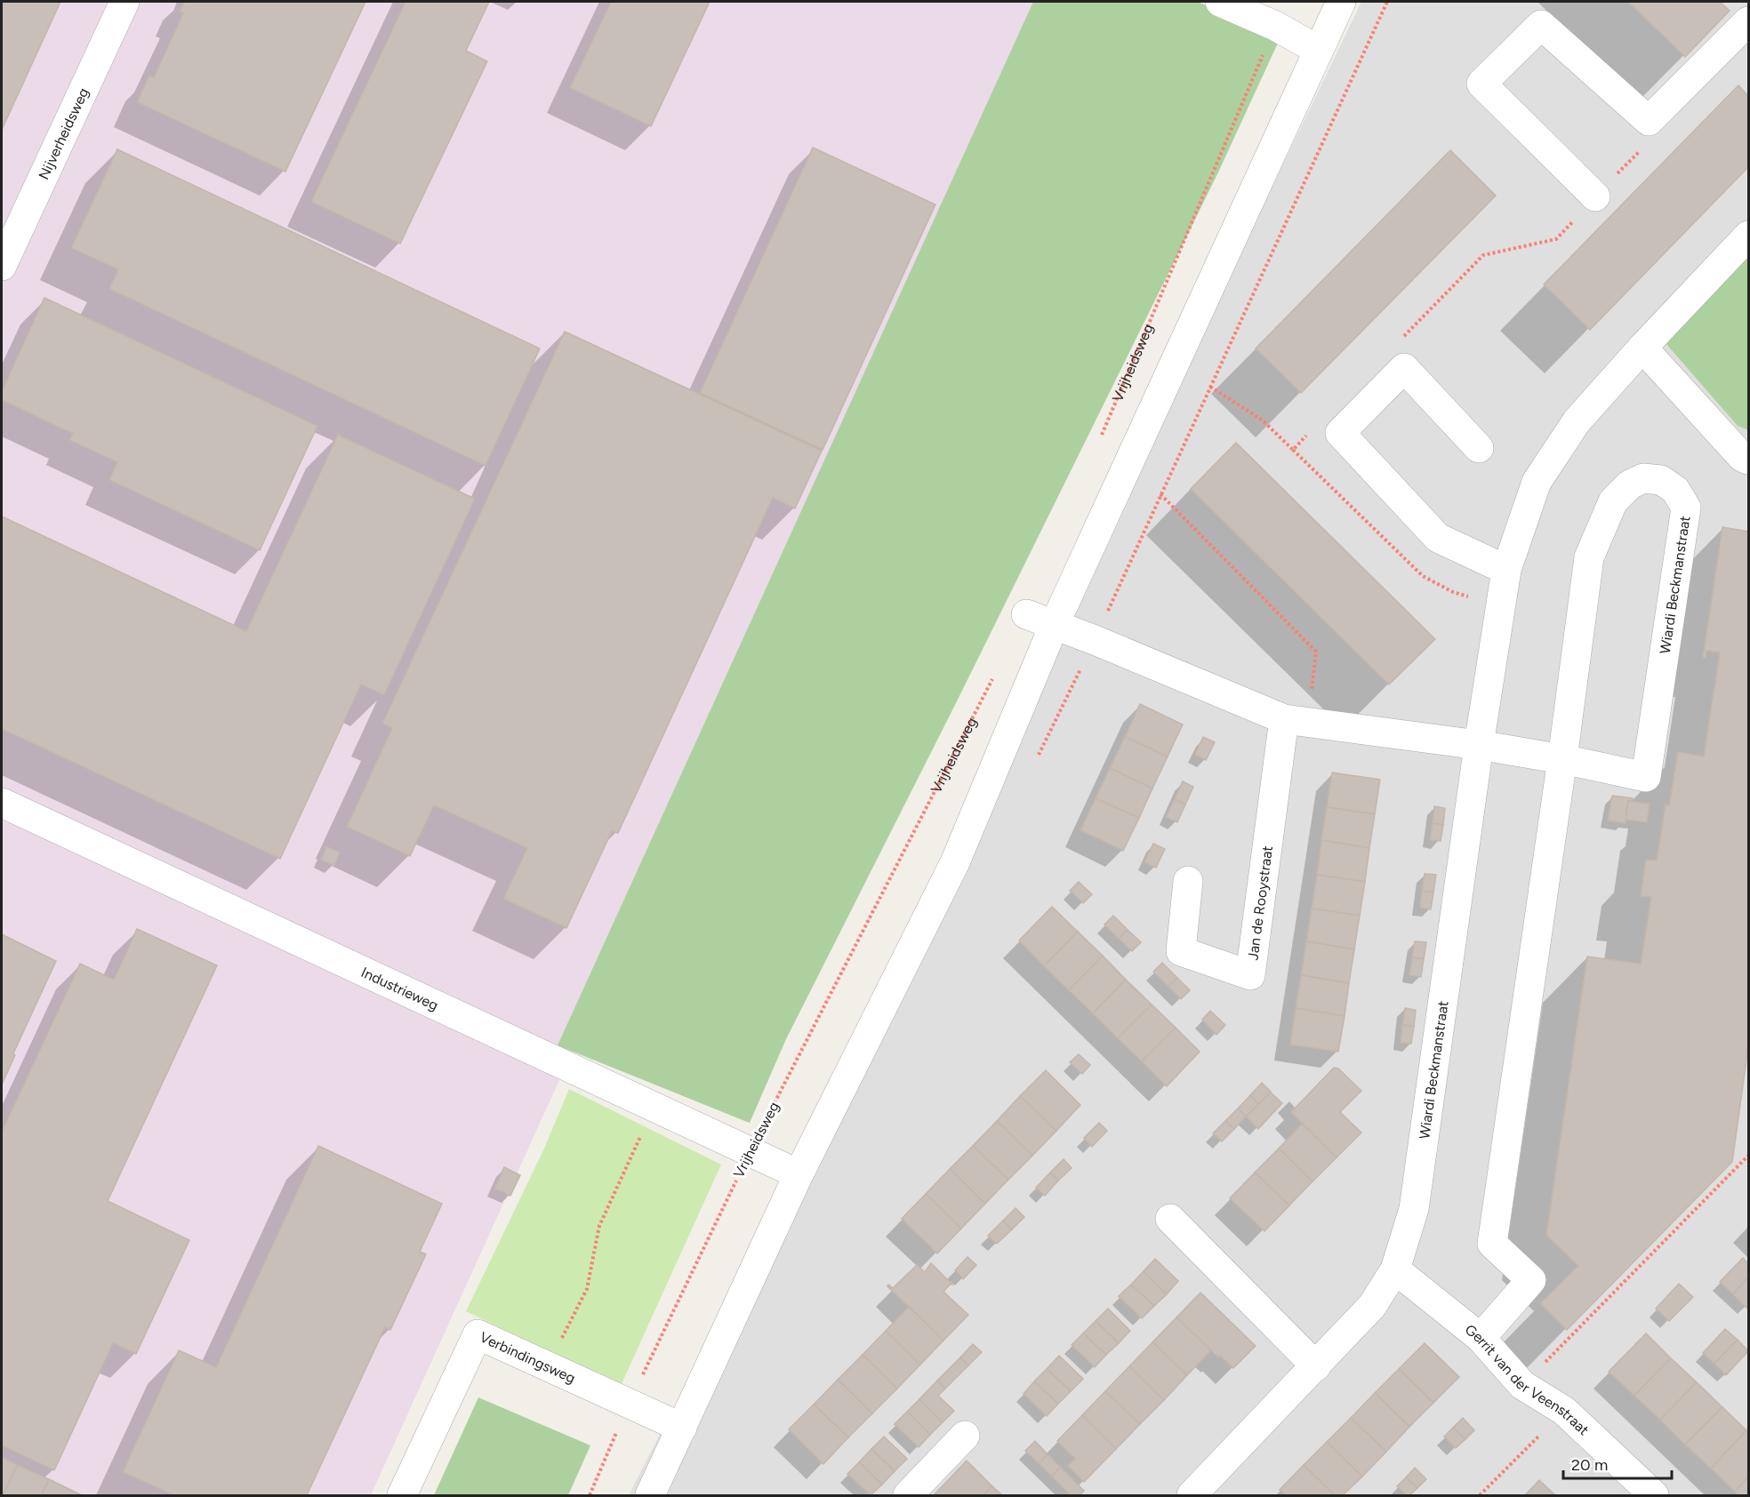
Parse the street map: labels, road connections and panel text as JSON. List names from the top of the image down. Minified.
{"streets":{"street":["Nijverheidsweg","Wiardi Beckmanstraat","Jan de Rooystraat","Industrieweg","Verbindingsweg","Gerrit van der Veenstraat"],"path":["Vrijheidsweg"]},"crossings":[["Vrijheidsweg","Industrieweg"],["Vrijheidsweg","Verbindingsweg"],["Wiardi Beckmanstraat","Gerrit van der Veenstraat"]],"scale_bar":"20 m"}
